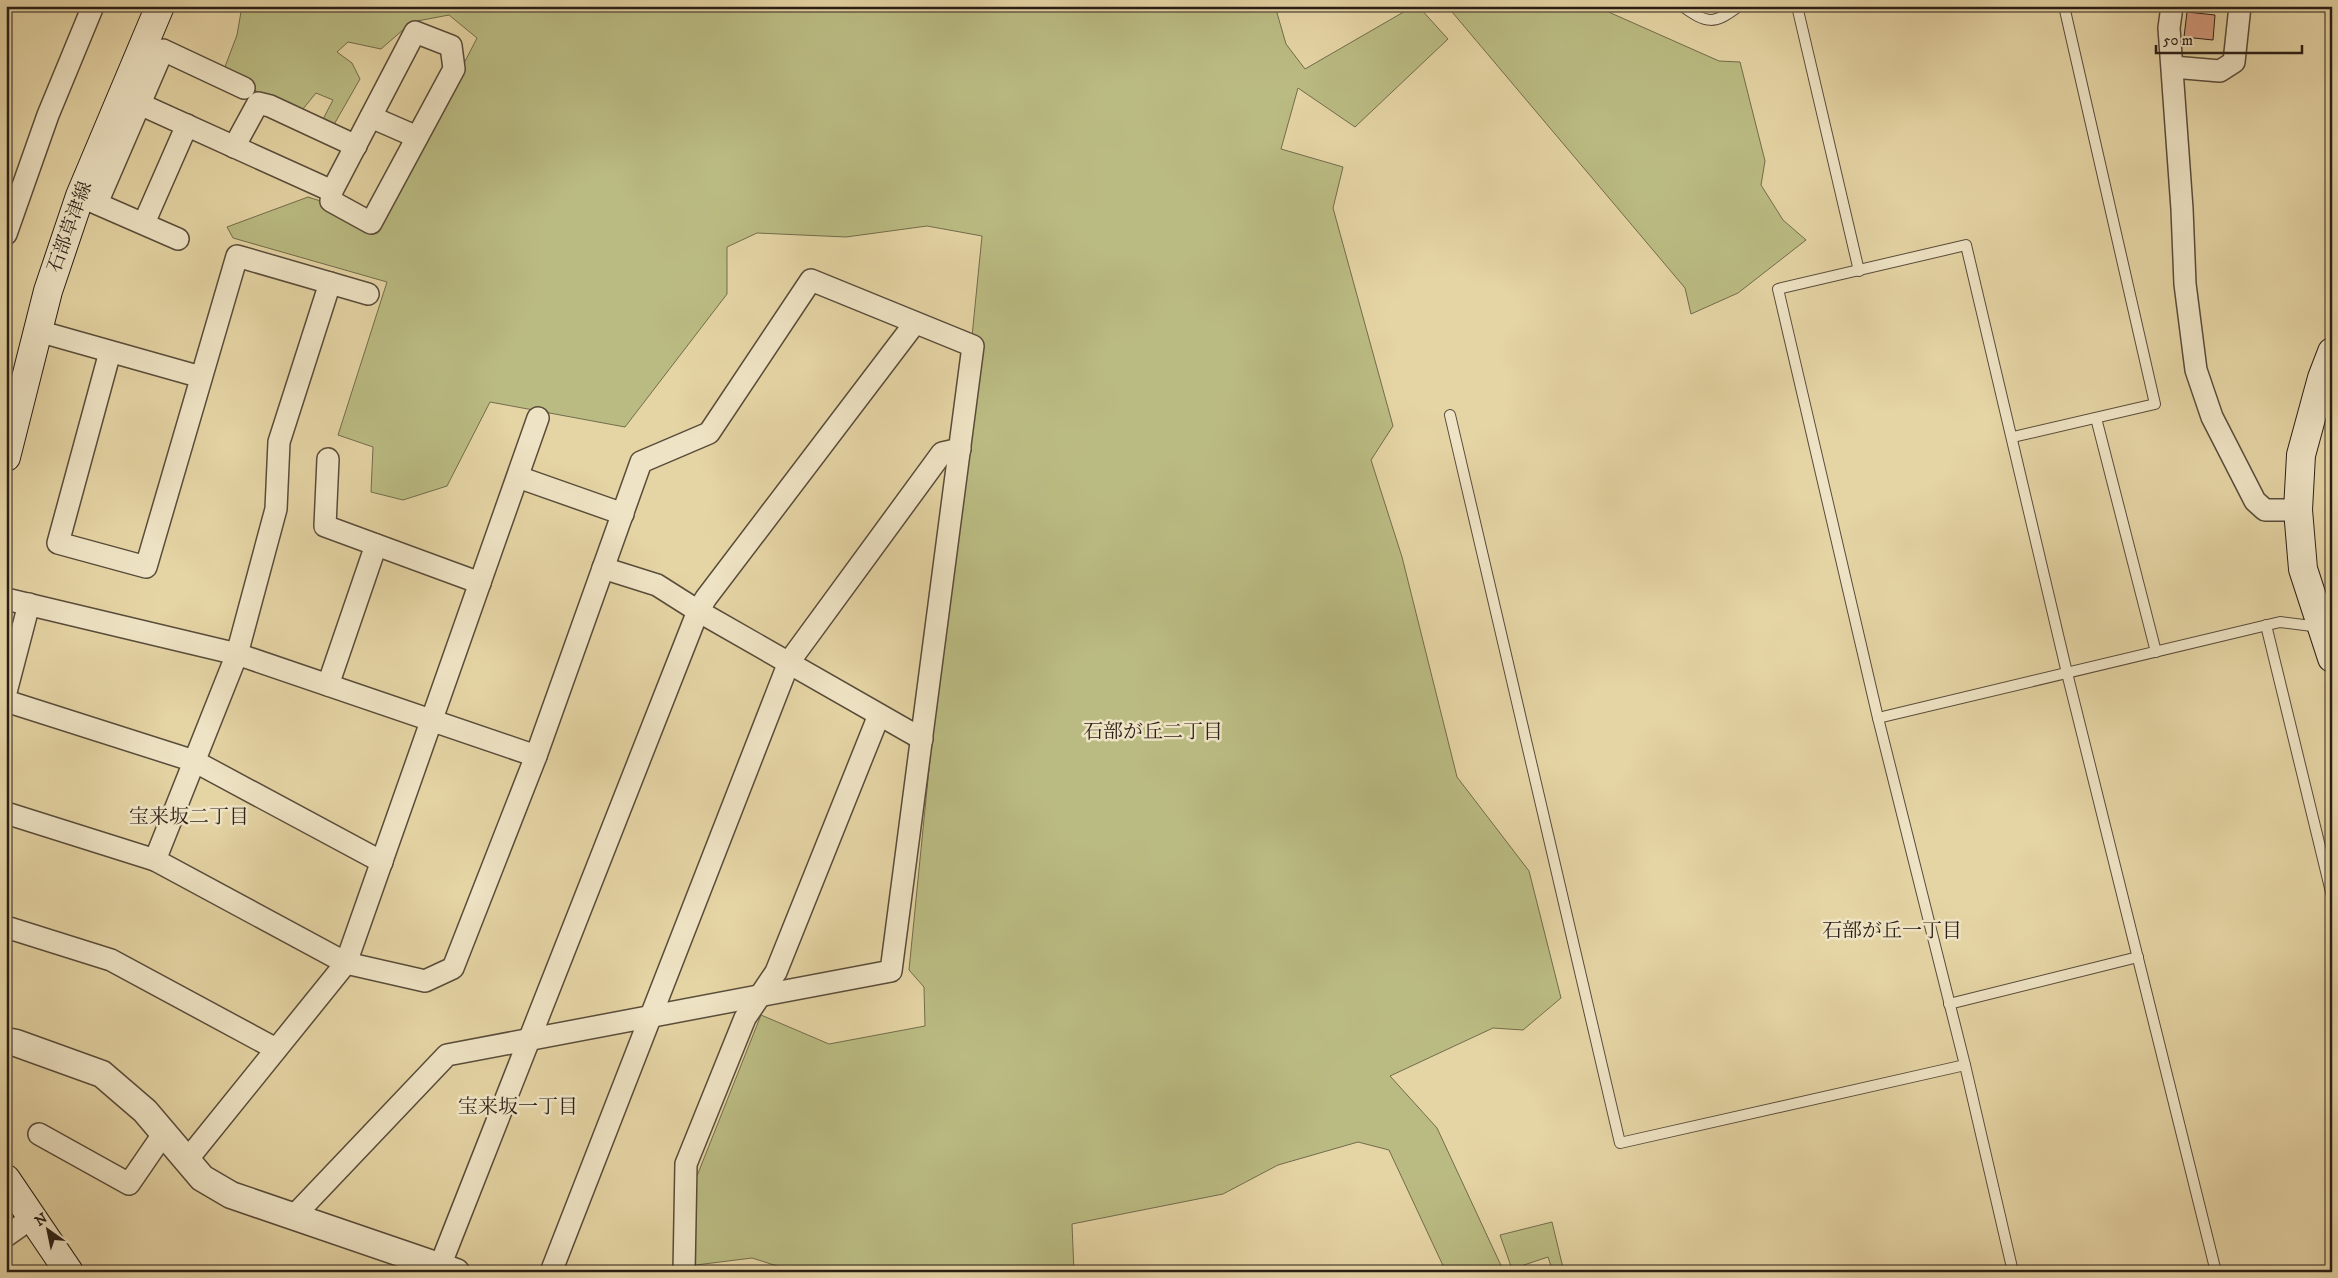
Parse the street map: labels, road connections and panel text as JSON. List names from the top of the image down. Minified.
{"streets":{"main road":["石部草津線"]},"districts":["石部が丘二丁目","宝来坂二丁目","石部が丘一丁目","宝来坂一丁目"],"scale_bar":"50 m","north":"top left"}
